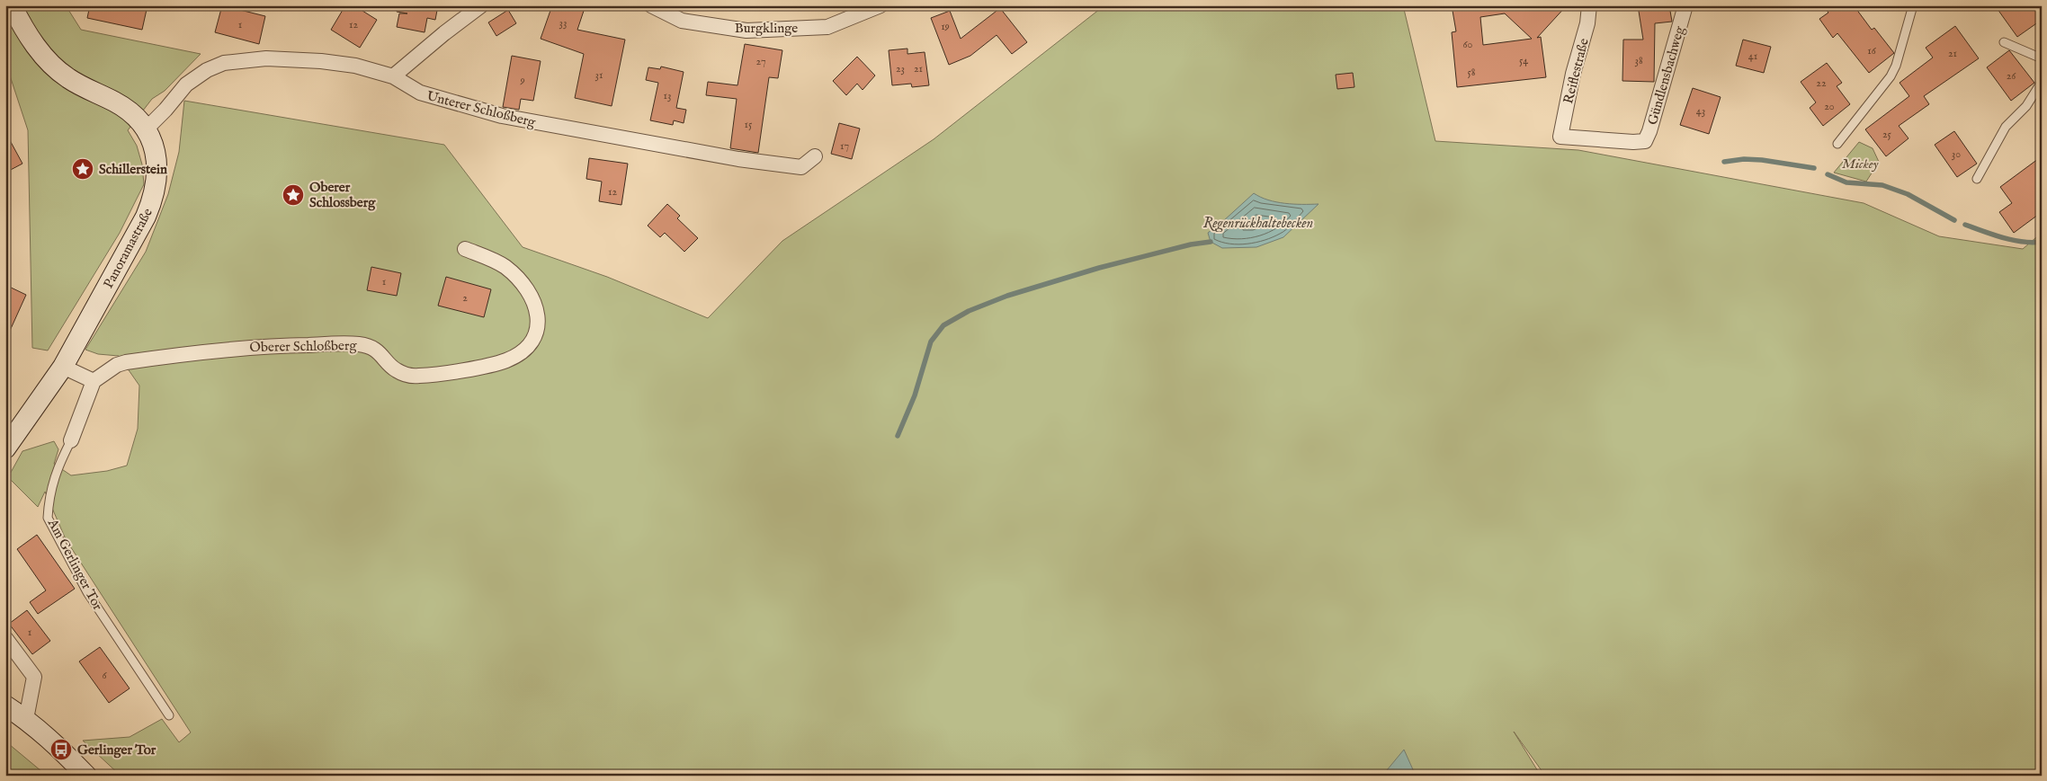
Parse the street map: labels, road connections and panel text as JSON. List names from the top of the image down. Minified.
{"streets":{"main road":["Panoramastraße"],"street":["Burgklinge","Reiflestraße","Gündlensbachweg","Unterer Schloßberg","Oberer Schloßberg","Am Gerlinger Tor"]},"crossings":[["Reiflestraße","Gündlensbachweg"],["Unterer Schloßberg","Panoramastraße"],["Oberer Schloßberg","Am Gerlinger Tor"]],"water":["Regenrückhaltebecken"],"parks":["Mickey"],"places":{"place":["Schillerstein","Oberer Schlossberg"],"bus stop":["Gerlinger Tor"]},"house_numbers":["33","1","12","19","60","16","21","41","54","38","27","23","21","58","31","26","9","22","13","20","43","15","25","17","30","12","1","2","1","6"]}
